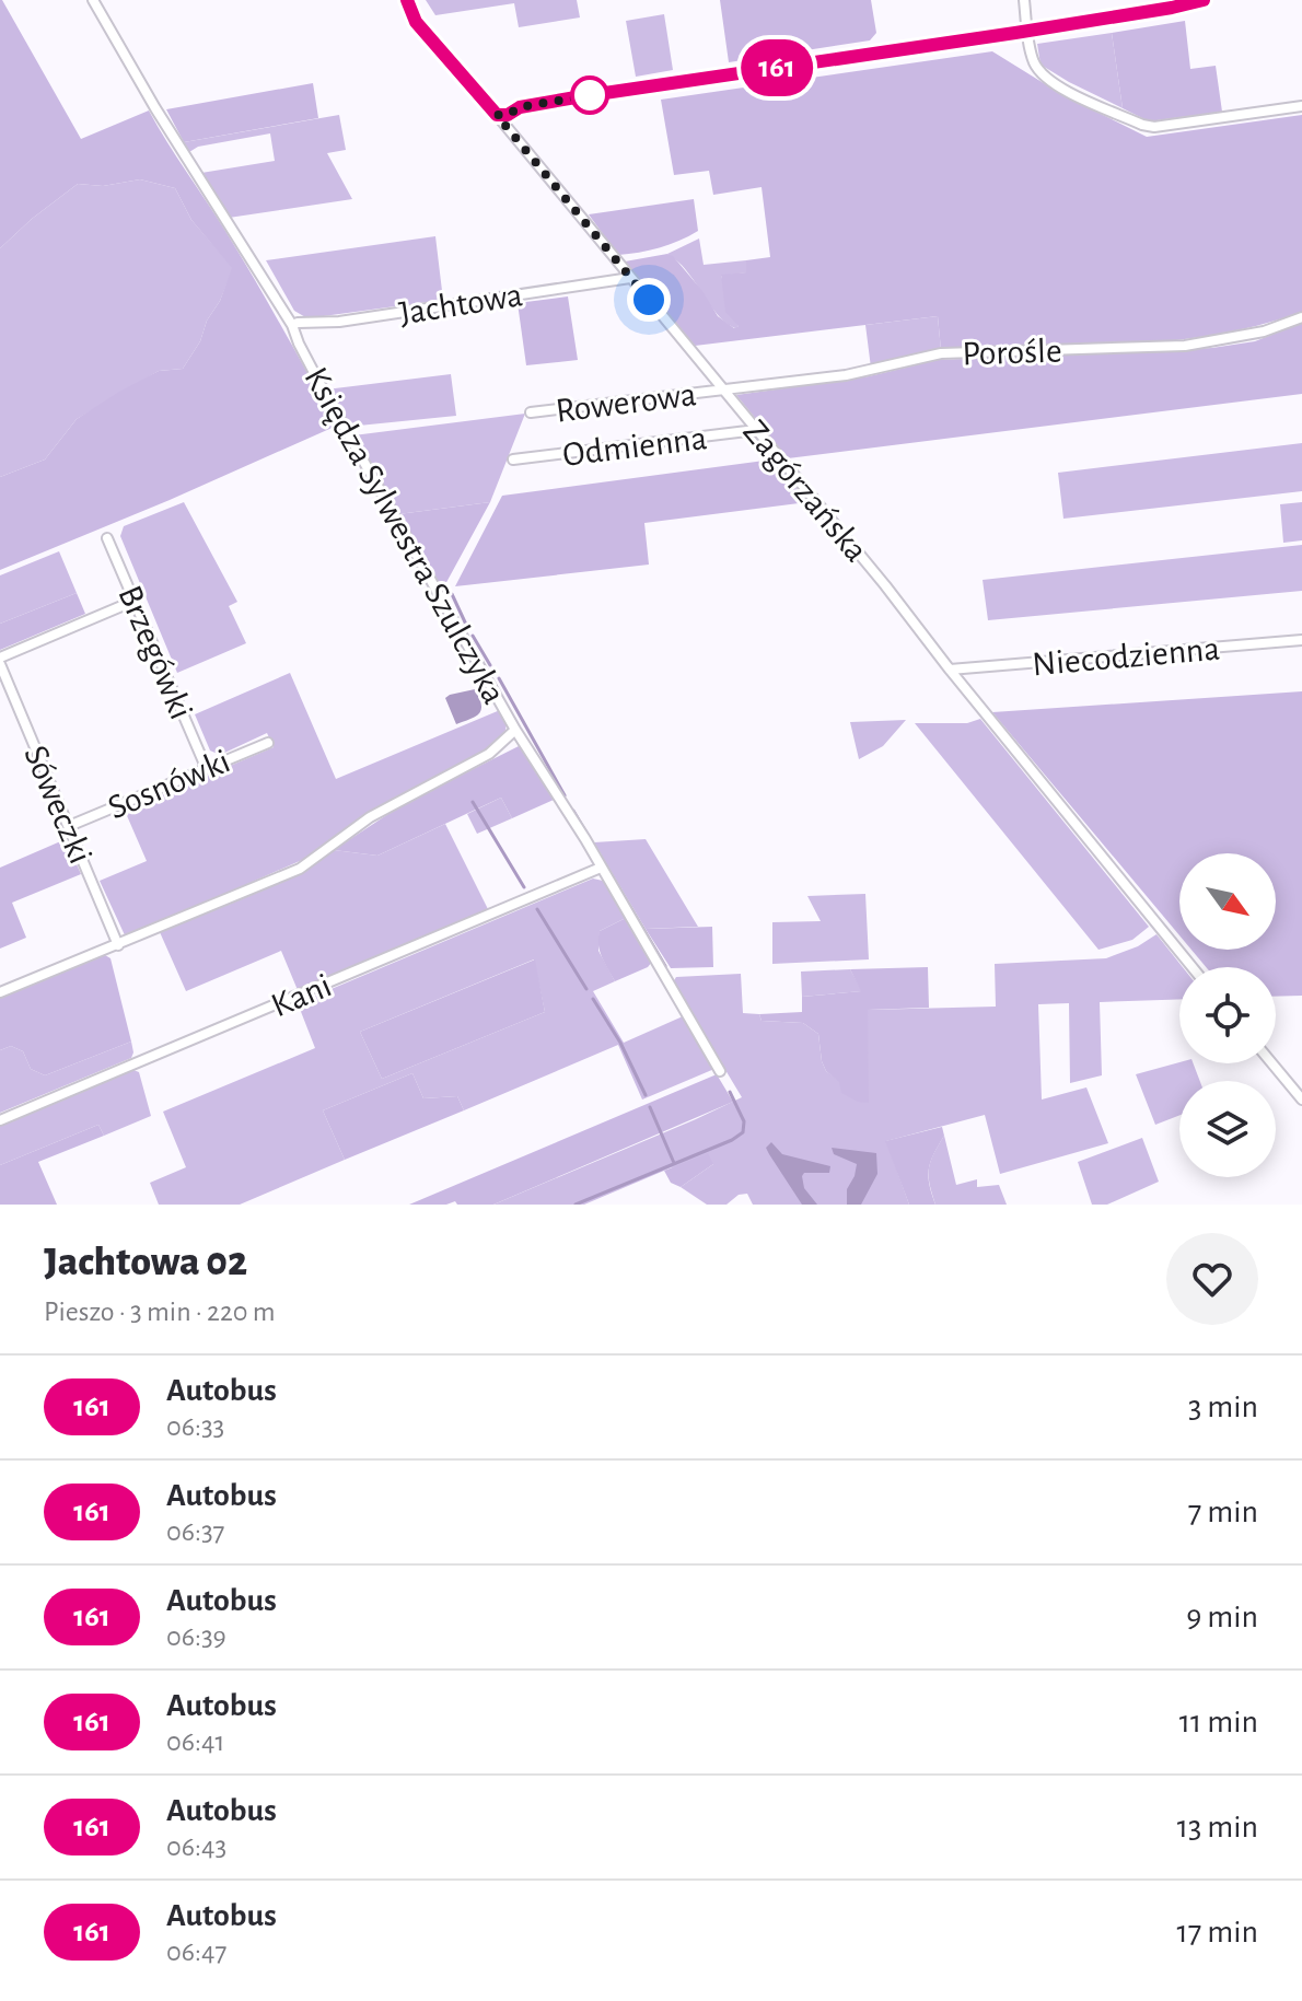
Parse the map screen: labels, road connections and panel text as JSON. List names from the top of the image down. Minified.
{"streets":{"street":["Jachtowa","Porośle","Rowerowa","Odmienna","Zagórzańska","Księdza Sylwestra Szulczyka","Brzegówki","Niecodzienna","Sosnówki","Sóweczki","Kani"]},"crossings":[["Jachtowa","Zagórzańska"],["Jachtowa","Księdza Sylwestra Szulczyka"],["Porośle","Rowerowa"],["Porośle","Zagórzańska"],["Rowerowa","Zagórzańska"],["Odmienna","Zagórzańska"],["Zagórzańska","Niecodzienna"],["Księdza Sylwestra Szulczyka","Kani"],["Brzegówki","Sosnówki"],["Sosnówki","Sóweczki"]],"lines":["bus line 161"],"north":"bottom right","page":{"on_map":"161","heading":["Jachtowa 02","Pieszo · 3 min · 220 m"],"list":[{"mark":"161","name":"Autobus","note":"06:33","value":"3 min"},{"mark":"161","name":"Autobus","note":"06:37","value":"7 min"},{"mark":"161","name":"Autobus","note":"06:39","value":"9 min"},{"mark":"161","name":"Autobus","note":"06:41","value":"11 min"},{"mark":"161","name":"Autobus","note":"06:43","value":"13 min"},{"mark":"161","name":"Autobus","note":"06:47","value":"17 min"}]}}
